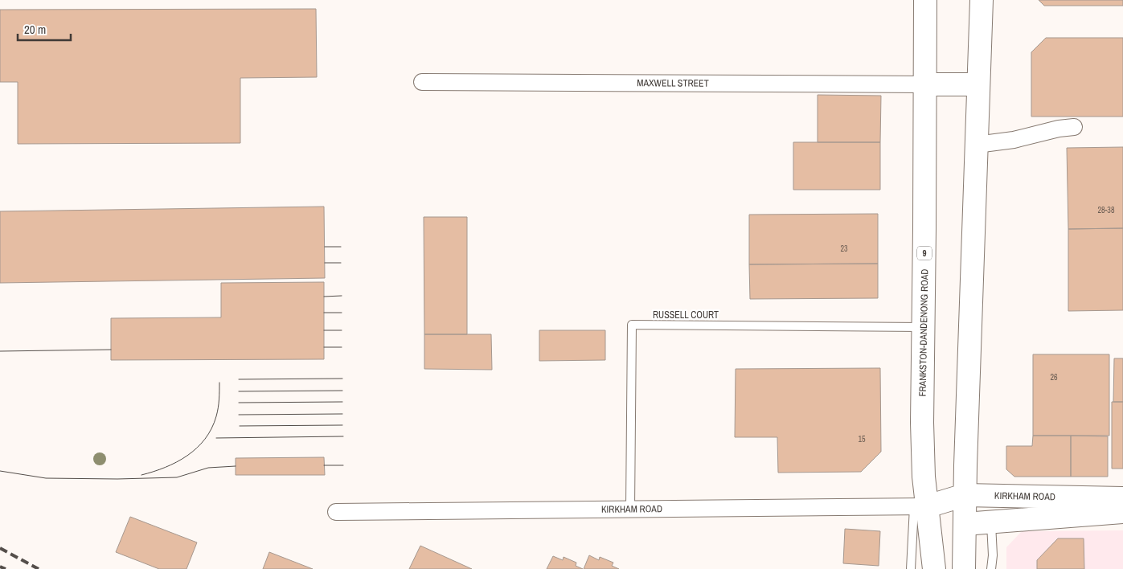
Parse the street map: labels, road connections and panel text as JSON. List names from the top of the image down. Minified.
{"streets":{"main road":["9","FRANKSTON-DANDENONG ROAD","KIRKHAM ROAD"],"street":["MAXWELL STREET"],"lane":["RUSSELL COURT"]},"crossings":[["MAXWELL STREET","FRANKSTON-DANDENONG ROAD"],["RUSSELL COURT","FRANKSTON-DANDENONG ROAD"],["RUSSELL COURT","KIRKHAM ROAD"],["FRANKSTON-DANDENONG ROAD","KIRKHAM ROAD"]],"house_numbers":["28-38","23","26","15"],"scale_bar":"20 m"}
